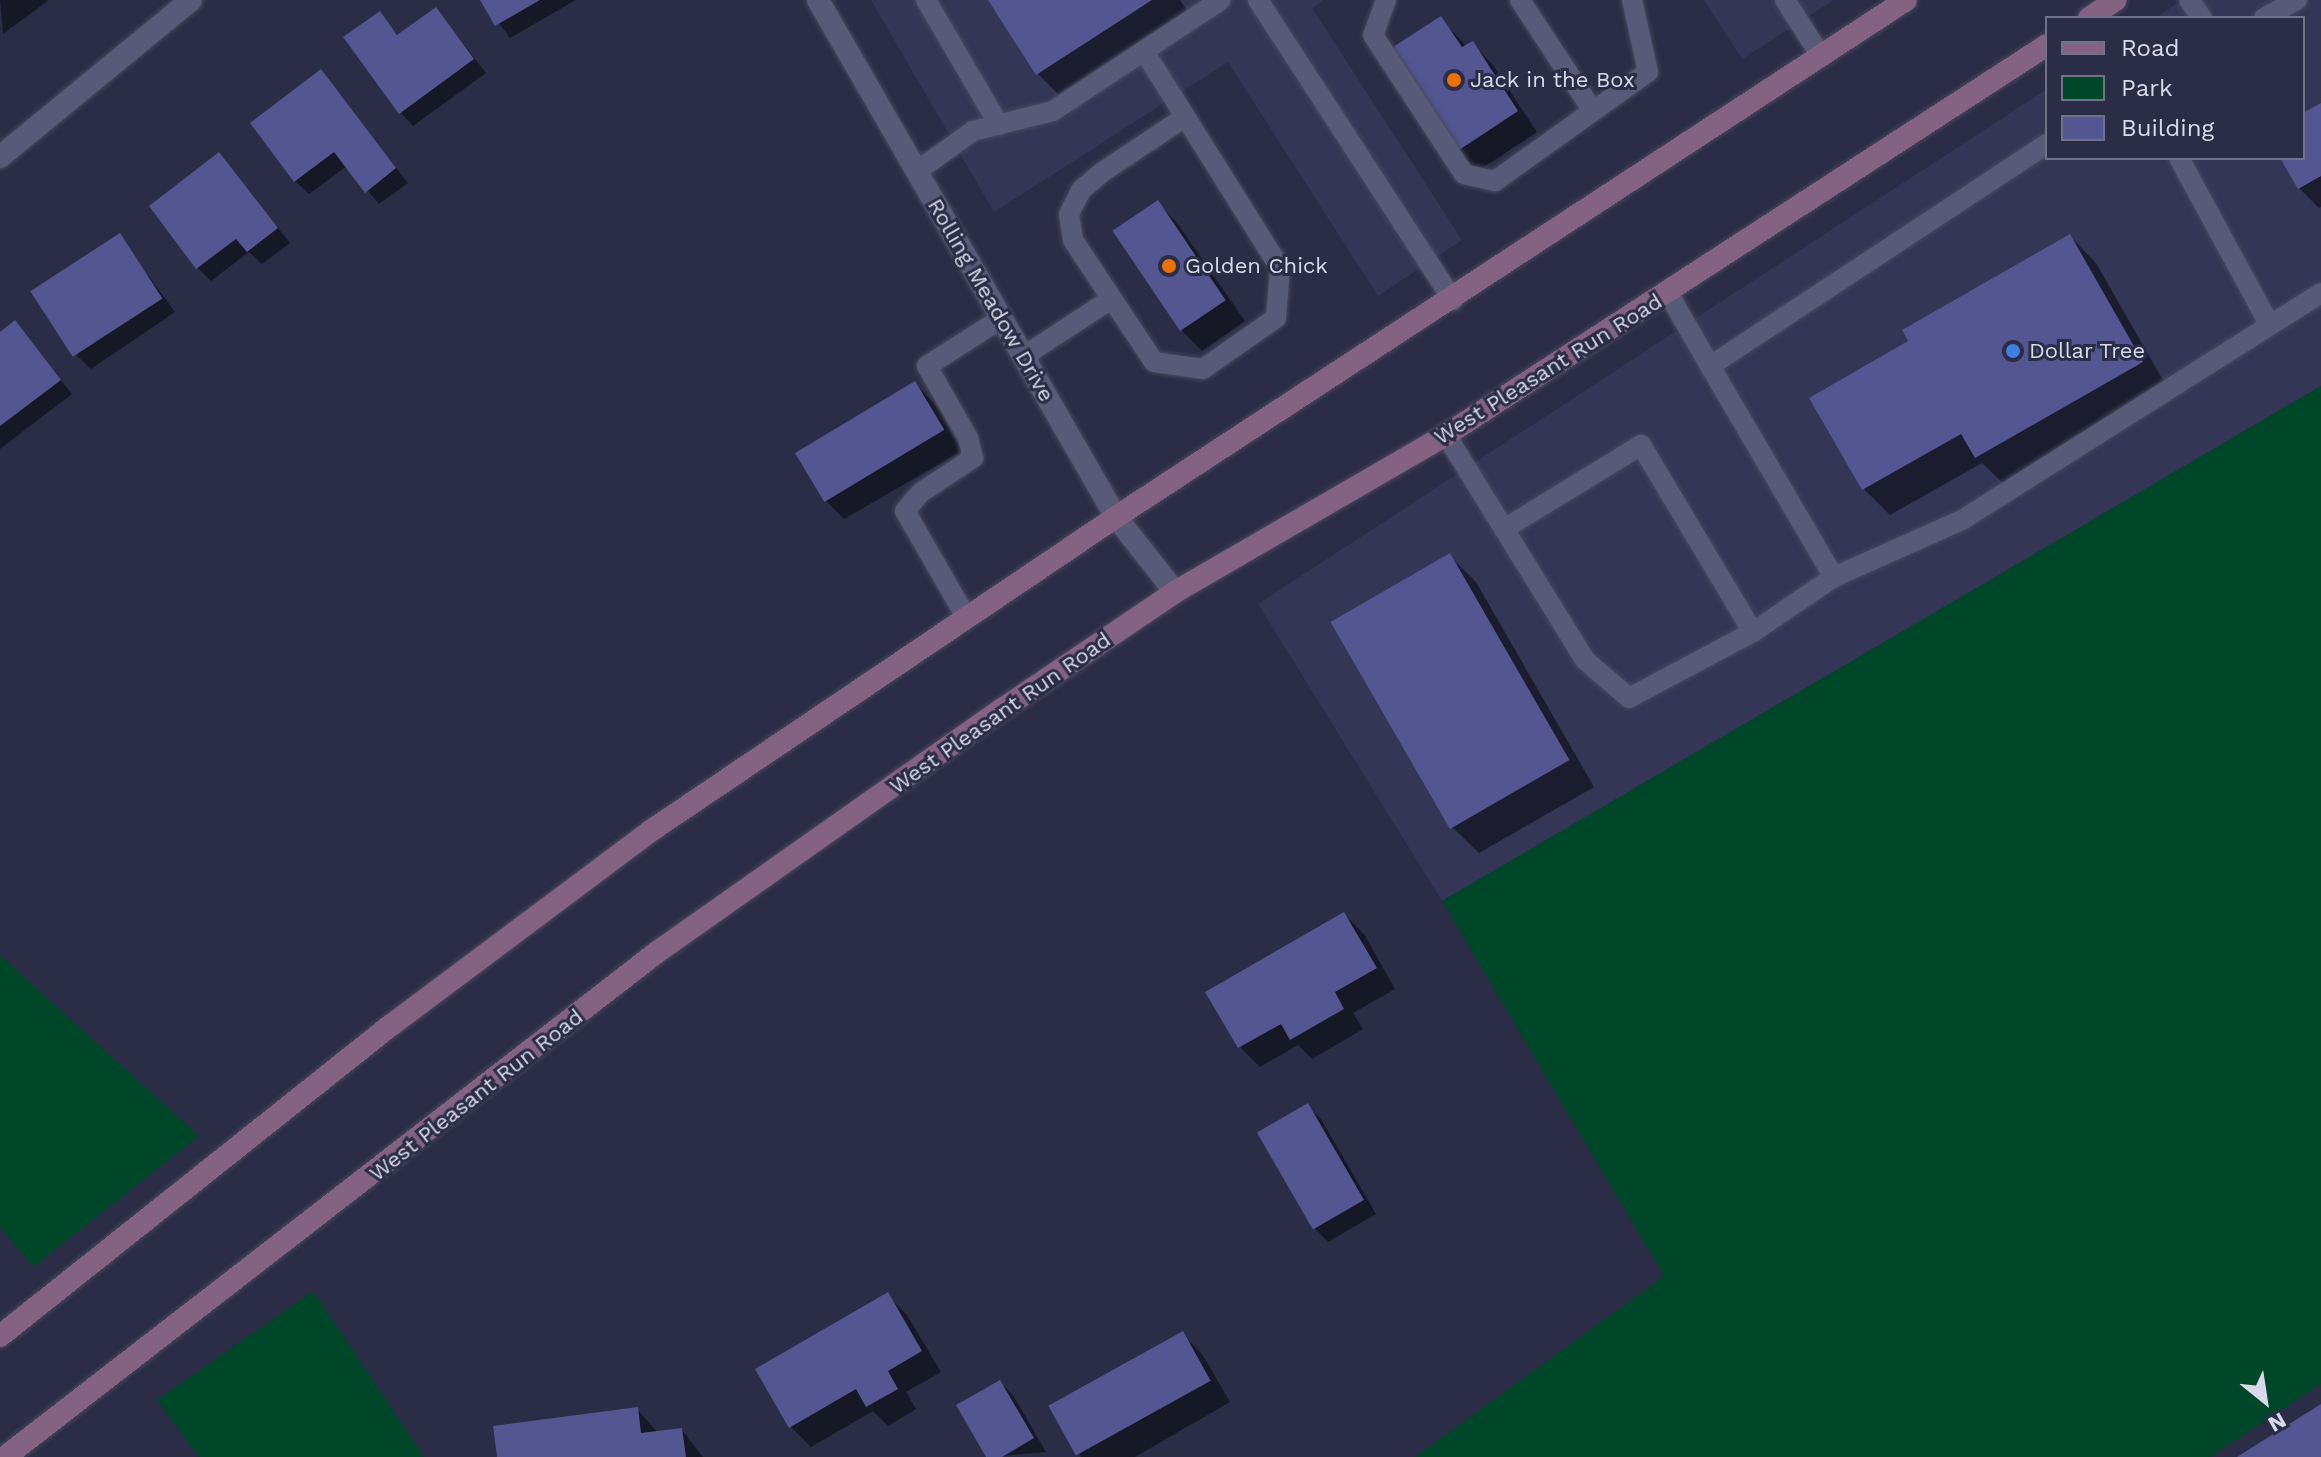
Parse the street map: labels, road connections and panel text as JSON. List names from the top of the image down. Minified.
{"streets":{"main road":["West Pleasant Run Road"],"street":["Rolling Meadow Drive"]},"crossings":[["Rolling Meadow Drive","West Pleasant Run Road"]],"places":["Jack in the Box","Golden Chick","Dollar Tree"],"legend":["Road","Park","Building"],"north":"bottom right"}
